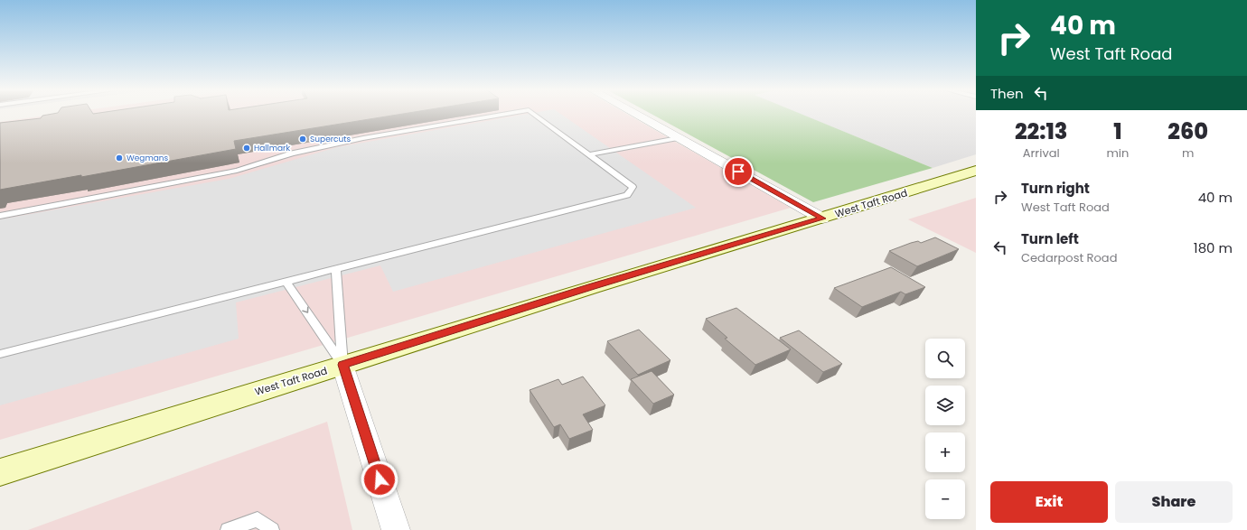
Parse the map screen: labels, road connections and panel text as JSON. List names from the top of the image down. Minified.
{"streets":{"main road":["West Taft Road"]},"places":["Supercuts","Hallmark","Wegmans"],"page":{"turn":["40 m","West Taft Road"],"then":"Then","eta":["22:13","Arrival","1","min","260","m"],"list":[{"name":"Turn right","note":"West Taft Road","value":"40 m"},{"name":"Turn left","note":"Cedarpost Road","value":"180 m"}],"map_buttons":["+","−"],"buttons":["Exit","Share"]}}
